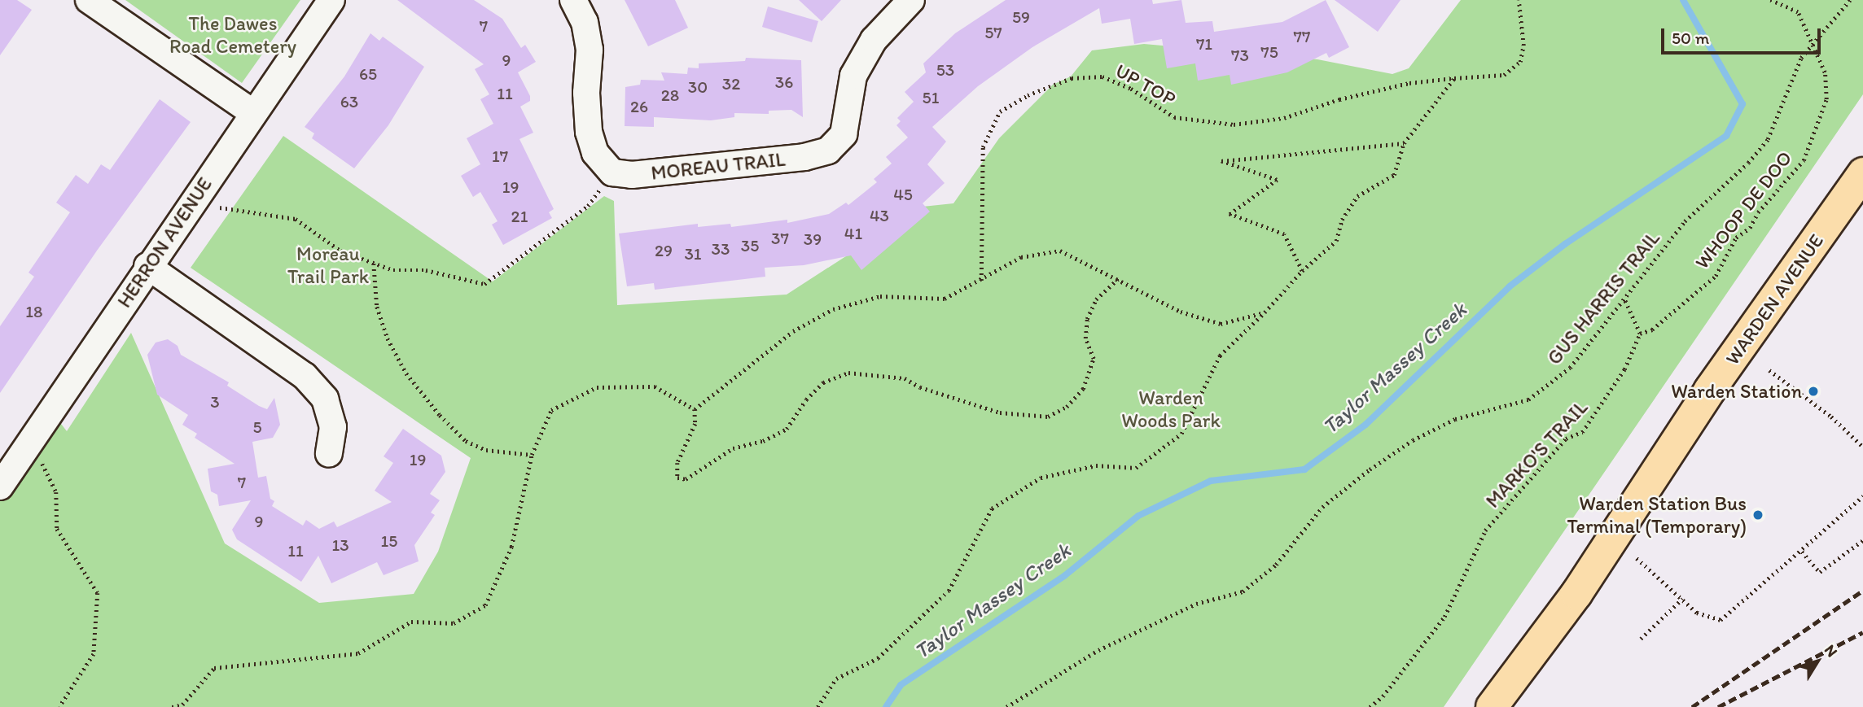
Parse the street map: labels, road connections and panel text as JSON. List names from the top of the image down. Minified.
{"streets":{"main road":["WARDEN AVENUE"],"street":["MOREAU TRAIL","HERRON AVENUE"],"path":["UP TOP","WHOOP DE DOO","GUS HARRIS TRAIL","MARKO'S TRAIL"]},"crossings":[["WHOOP DE DOO","GUS HARRIS TRAIL"],["WHOOP DE DOO","MARKO'S TRAIL"]],"water":["Taylor Massey Creek"],"parks":["The Dawes Road Cemetery","Moreau Trail Park","Warden Woods Park"],"places":["Warden Station","Warden Station Bus Terminal (Temporary)"],"house_numbers":["59","7","57","77","71","75","73","9","53","65","36","32","30","11","28","51","63","26","17","19","45","43","21","41","37","39","35","33","29","31","18","3","5","19","7","9","15","13","11"],"scale_bar":"50 m","north":"top right"}
